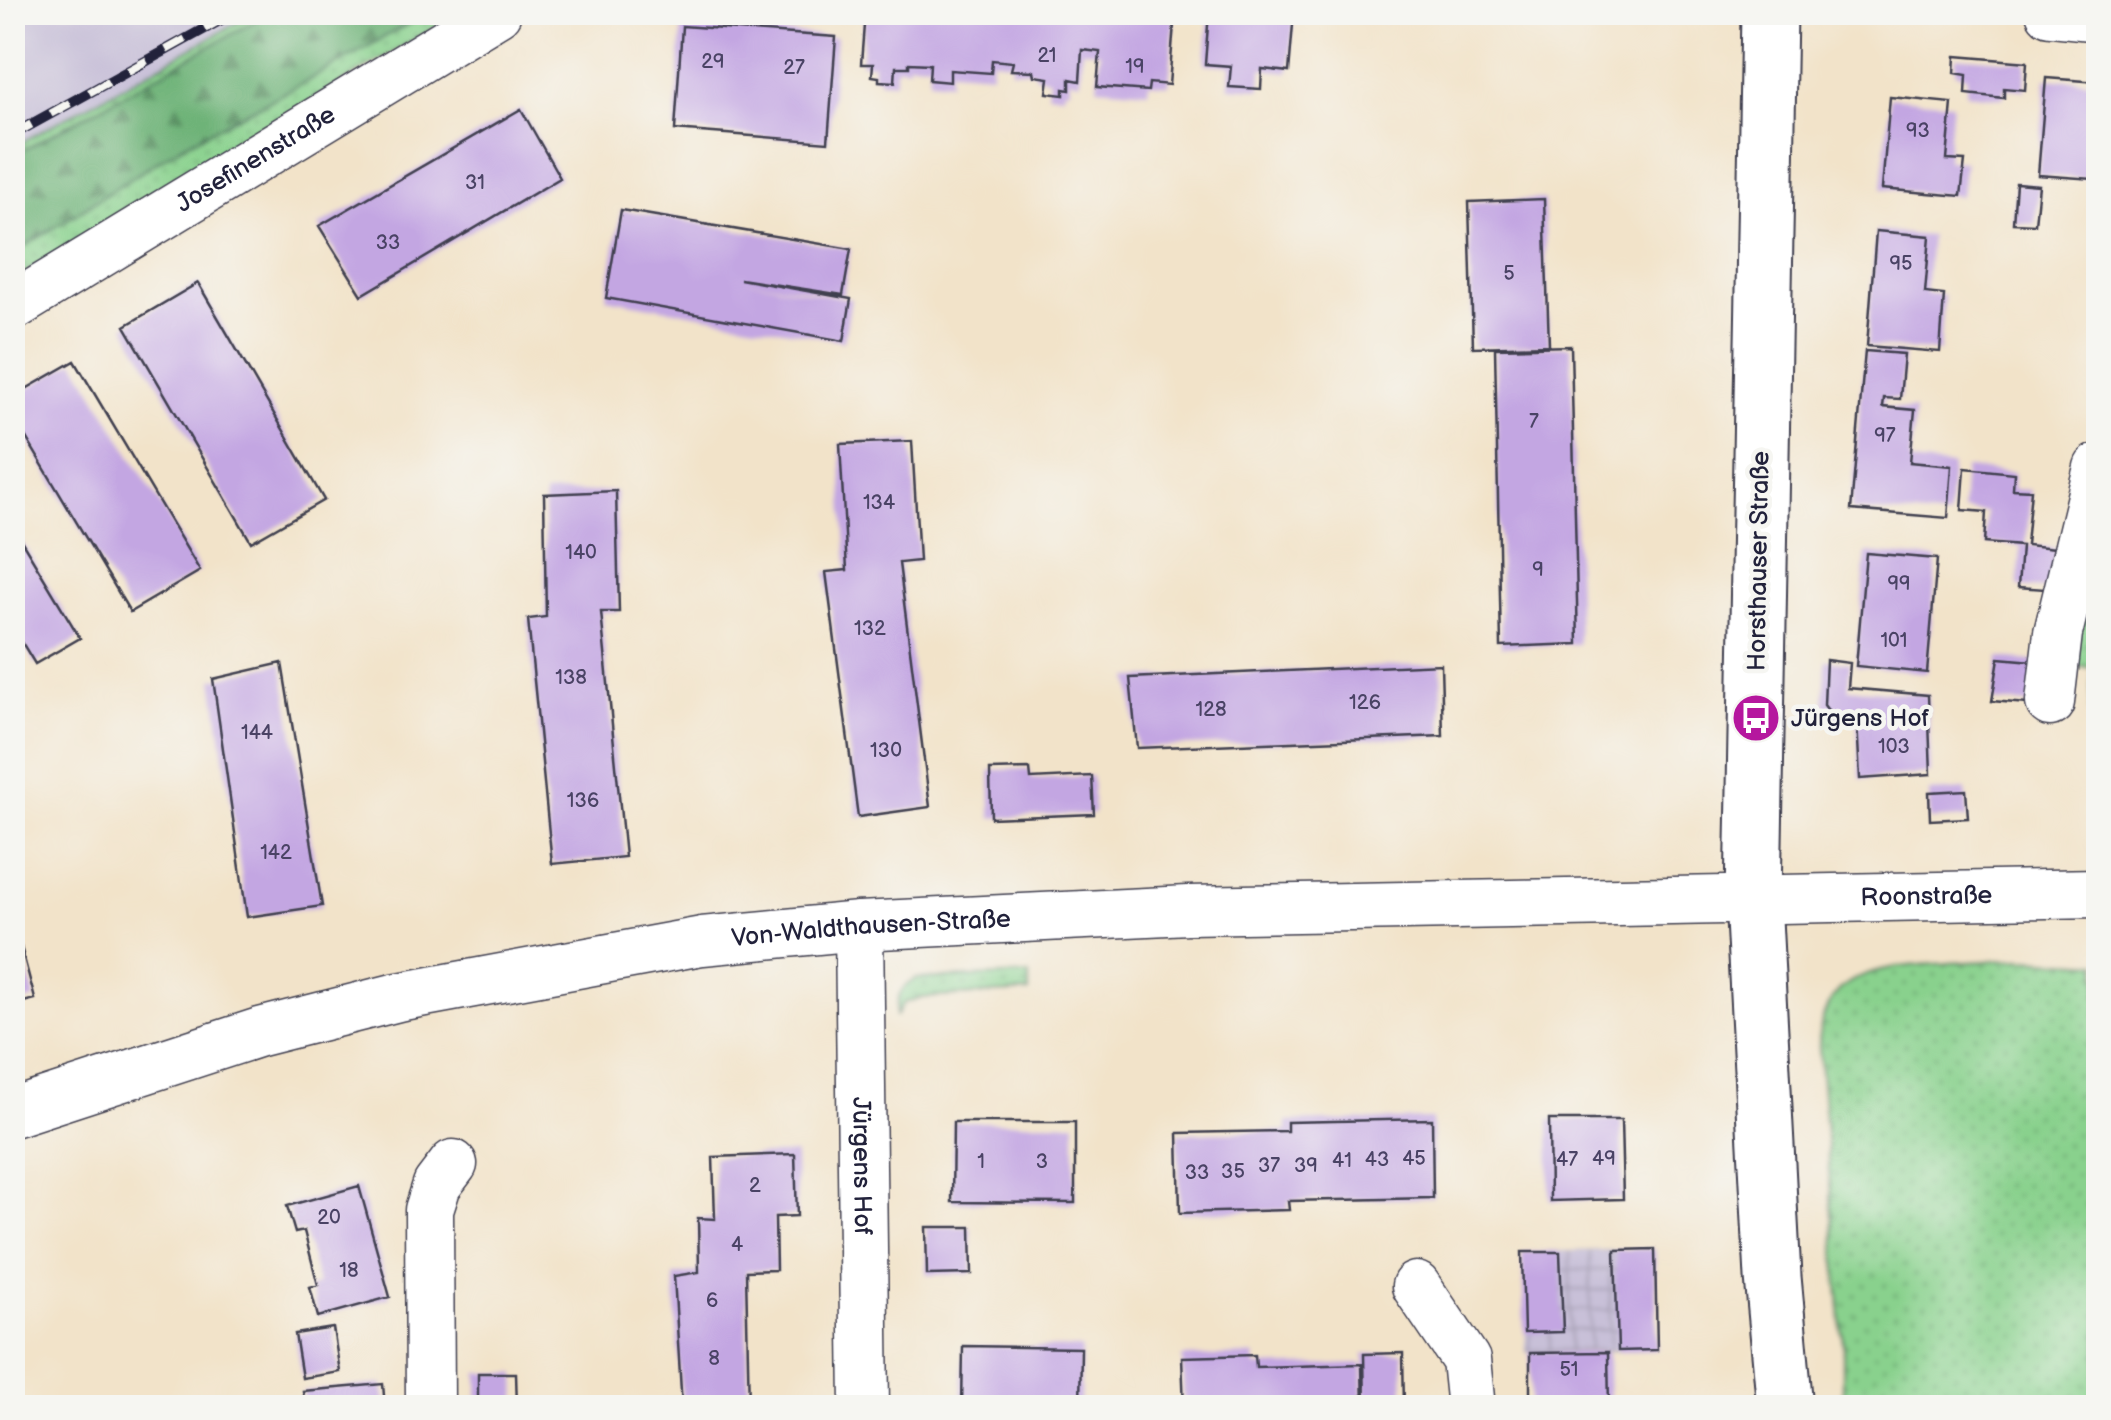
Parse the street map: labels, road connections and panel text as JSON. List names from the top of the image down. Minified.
{"streets":{"main road":["Horsthauser Straße"],"street":["Josefinenstraße","Roonstraße","Von-Waldthausen-Straße","Jürgens Hof"]},"crossings":[["Horsthauser Straße","Roonstraße"],["Horsthauser Straße","Von-Waldthausen-Straße"],["Roonstraße","Von-Waldthausen-Straße"],["Von-Waldthausen-Straße","Jürgens Hof"]],"places":{"bus stop":["Jürgens Hof"]},"house_numbers":["21","29","19","27","93","31","33","95","5","7","97","134","140","9","99","132","101","138","126","128","144","103","130","136","142","45","49","43","47","41","1","3","37","39","35","33","2","20","4","18","6","8","51"]}
